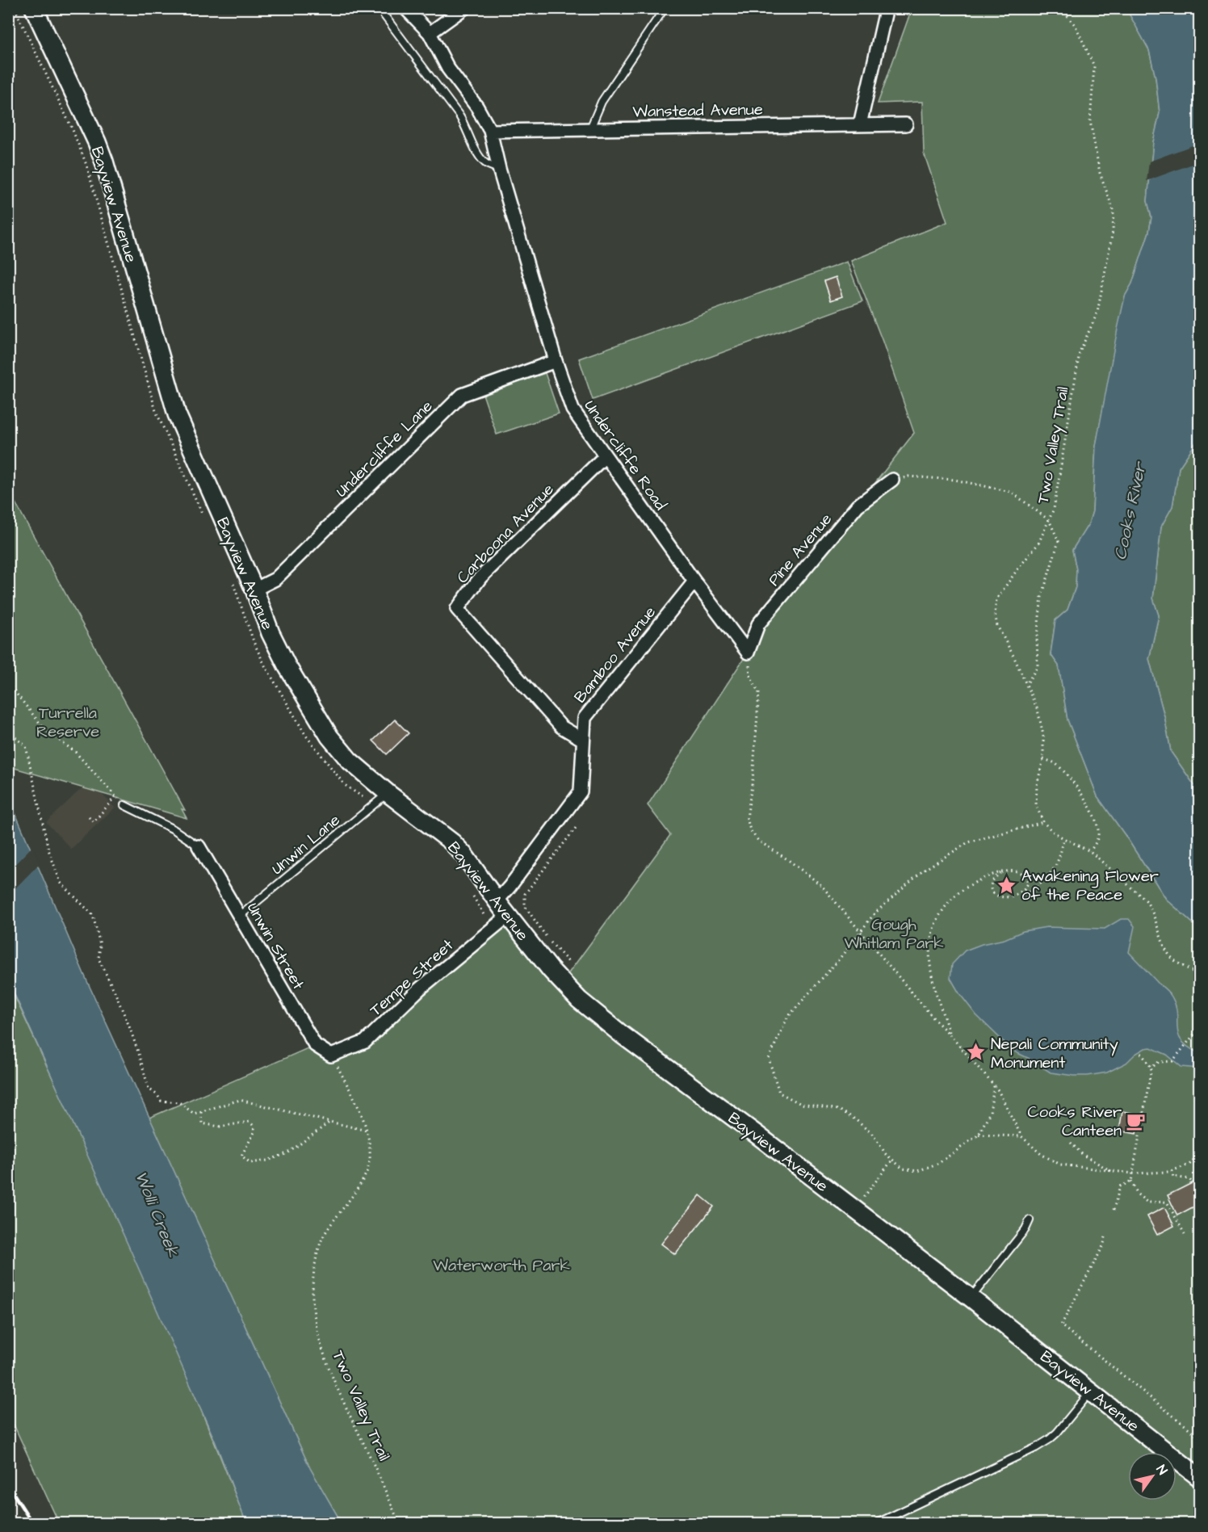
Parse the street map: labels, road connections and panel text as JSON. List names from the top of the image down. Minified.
{"streets":{"main road":["Bayview Avenue"],"street":["Wanstead Avenue","Undercliffe Lane","Undercliffe Road","Carboona Avenue","Pine Avenue","Bamboo Avenue","Unwin Street","Tempe Street"],"lane":["Unwin Lane"],"path":["Two Valley Trail"]},"crossings":[["Wanstead Avenue","Undercliffe Road"],["Bayview Avenue","Undercliffe Lane"],["Bayview Avenue","Bamboo Avenue"],["Bayview Avenue","Unwin Lane"],["Bayview Avenue","Tempe Street"],["Two Valley Trail","Unwin Street"],["Two Valley Trail","Tempe Street"],["Undercliffe Lane","Undercliffe Road"],["Undercliffe Road","Carboona Avenue"],["Undercliffe Road","Pine Avenue"],["Undercliffe Road","Bamboo Avenue"],["Carboona Avenue","Bamboo Avenue"],["Unwin Lane","Unwin Street"],["Unwin Street","Tempe Street"]],"water":["Cooks River","Wolli Creek"],"parks":["Turrella Reserve","Gough Whitlam Park","Waterworth Park"],"places":{"place":["Awakening Flower of the Peace","Nepali Community Monument"],"cafe":["Cooks River Canteen"]},"north":"top right"}
